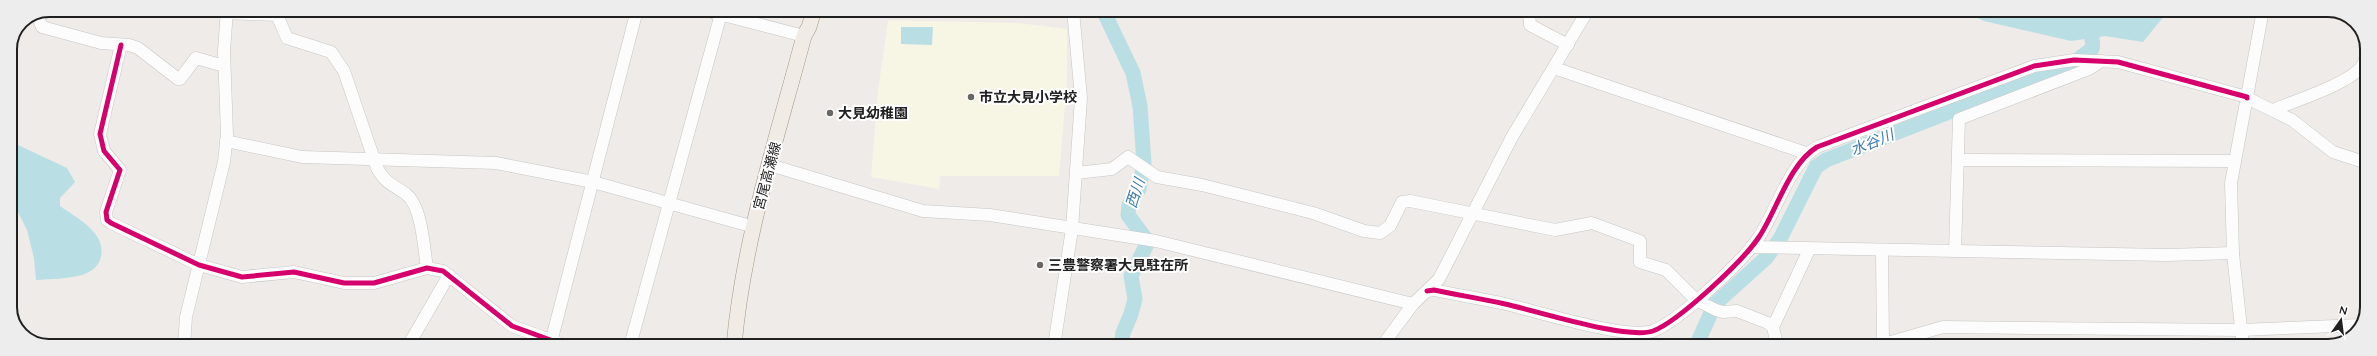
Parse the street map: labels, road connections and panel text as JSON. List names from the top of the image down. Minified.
{"streets":{"main road":["宮尾高瀬線"]},"water":["水谷川","西川"],"places":["市立大見小学校","大見幼稚園","三豊警察署大見駐在所"],"north":"top"}
